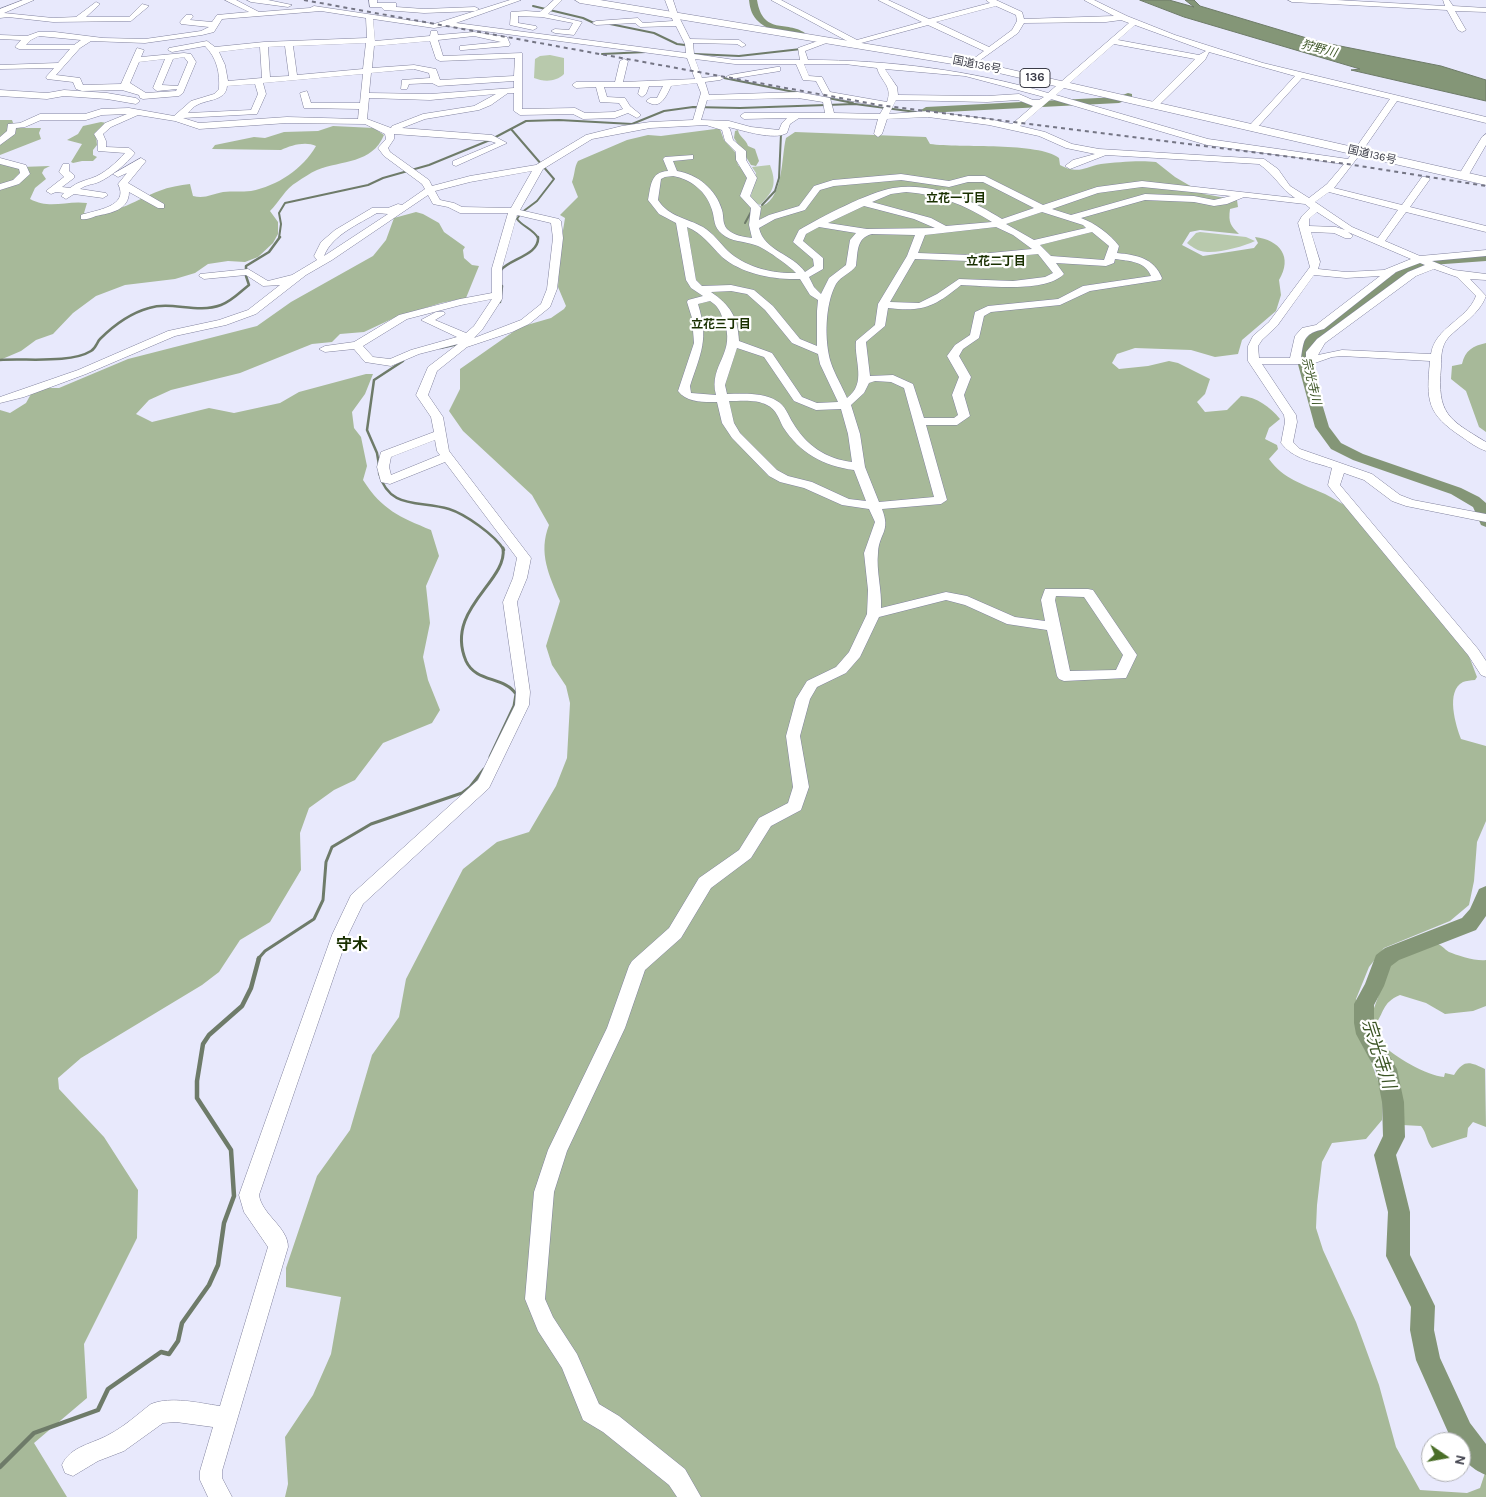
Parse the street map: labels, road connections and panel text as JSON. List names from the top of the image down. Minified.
{"streets":{"highway":["国道136号","136"]},"districts":["立花一丁目","立花二丁目","立花三丁目","守木"],"water":["狩野川","宗光寺川"],"north":"right"}
